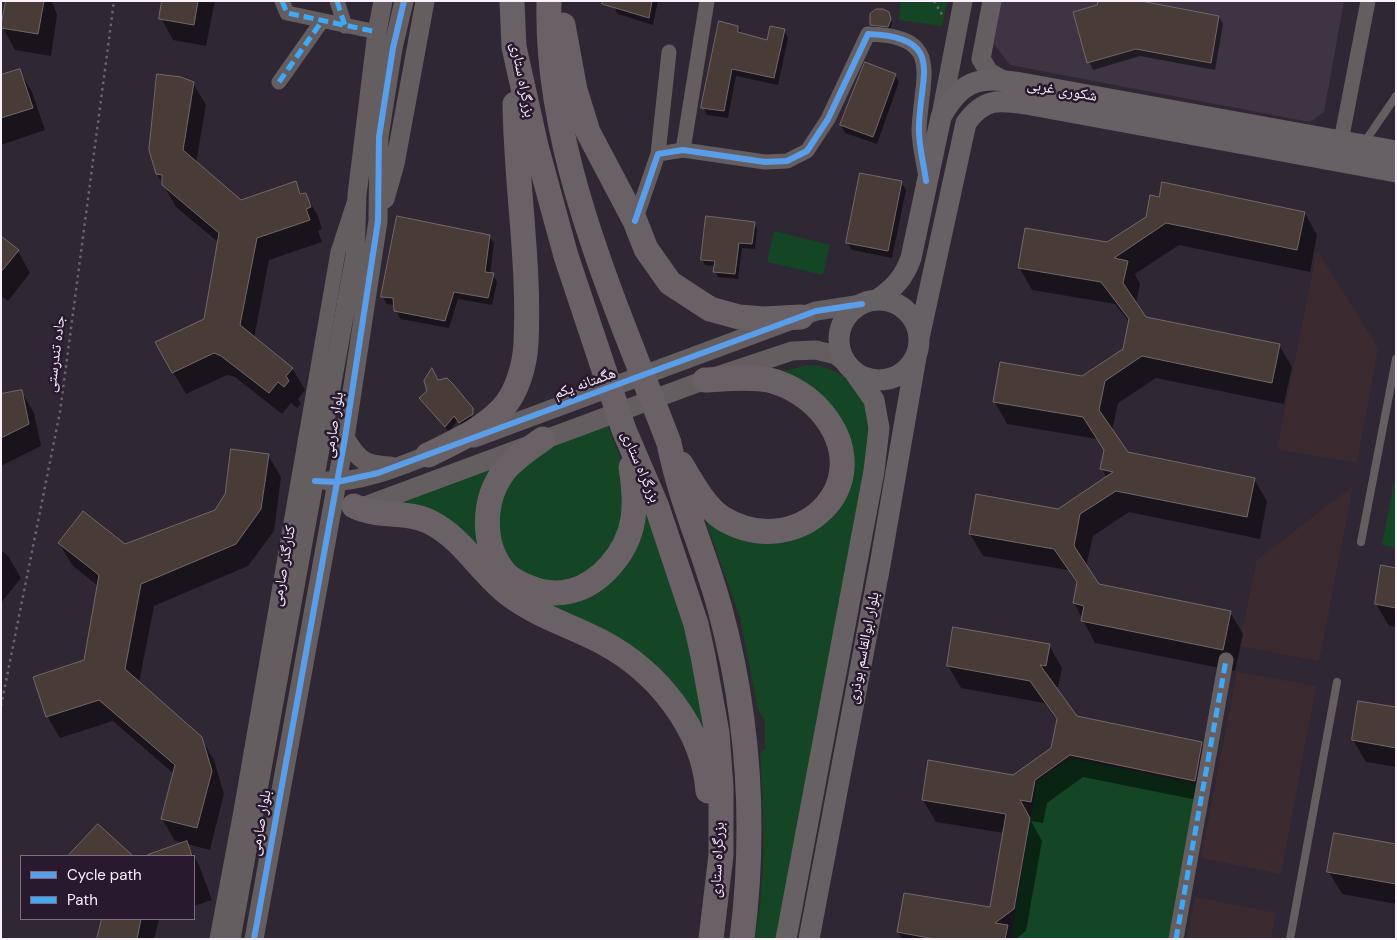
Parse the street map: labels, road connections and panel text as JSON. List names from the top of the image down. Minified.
{"streets":{"highway":["بزرگراه ستاری"],"main road":["شکوری غربی","بلوار ابوالقاسم بوذری"],"street":["هگمتانه یکم","بلوار صارمی","کنارگذر صارمی"],"path":["جاده تندرستی"]},"crossings":[["شکوری غربی","هگمتانه یکم"],["شکوری غربی","بلوار ابوالقاسم بوذری"],["هگمتانه یکم","بلوار صارمی"],["هگمتانه یکم","بلوار ابوالقاسم بوذری"],["بلوار صارمی","کنارگذر صارمی"]],"legend":["Cycle path","Path"]}
